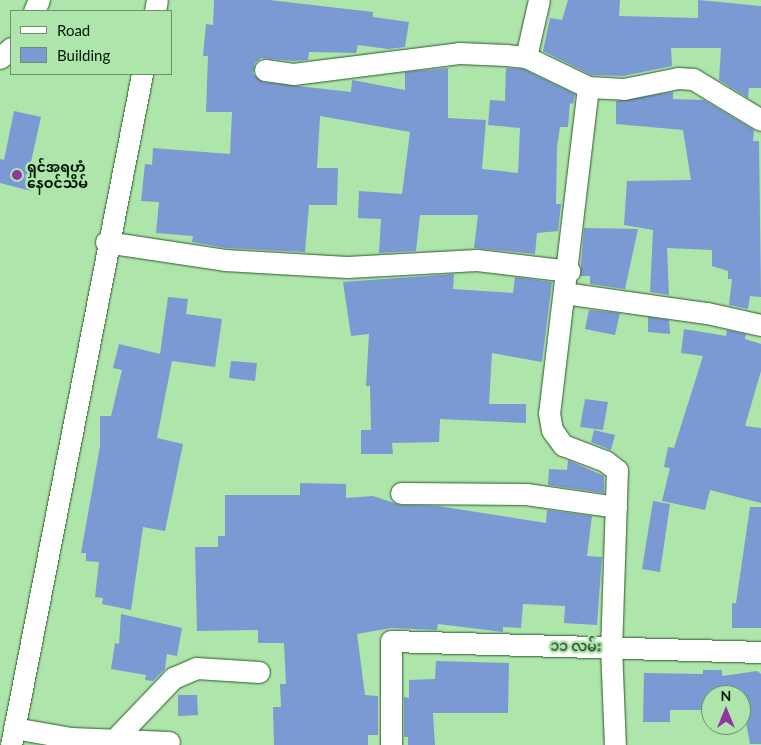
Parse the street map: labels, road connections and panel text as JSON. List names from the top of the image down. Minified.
{"streets":{"street":["၁၁ လမ်း"]},"places":["ရှင်အရဟံ နေဝင်သိမ်"],"legend":["Road","Building"],"north":"top"}
